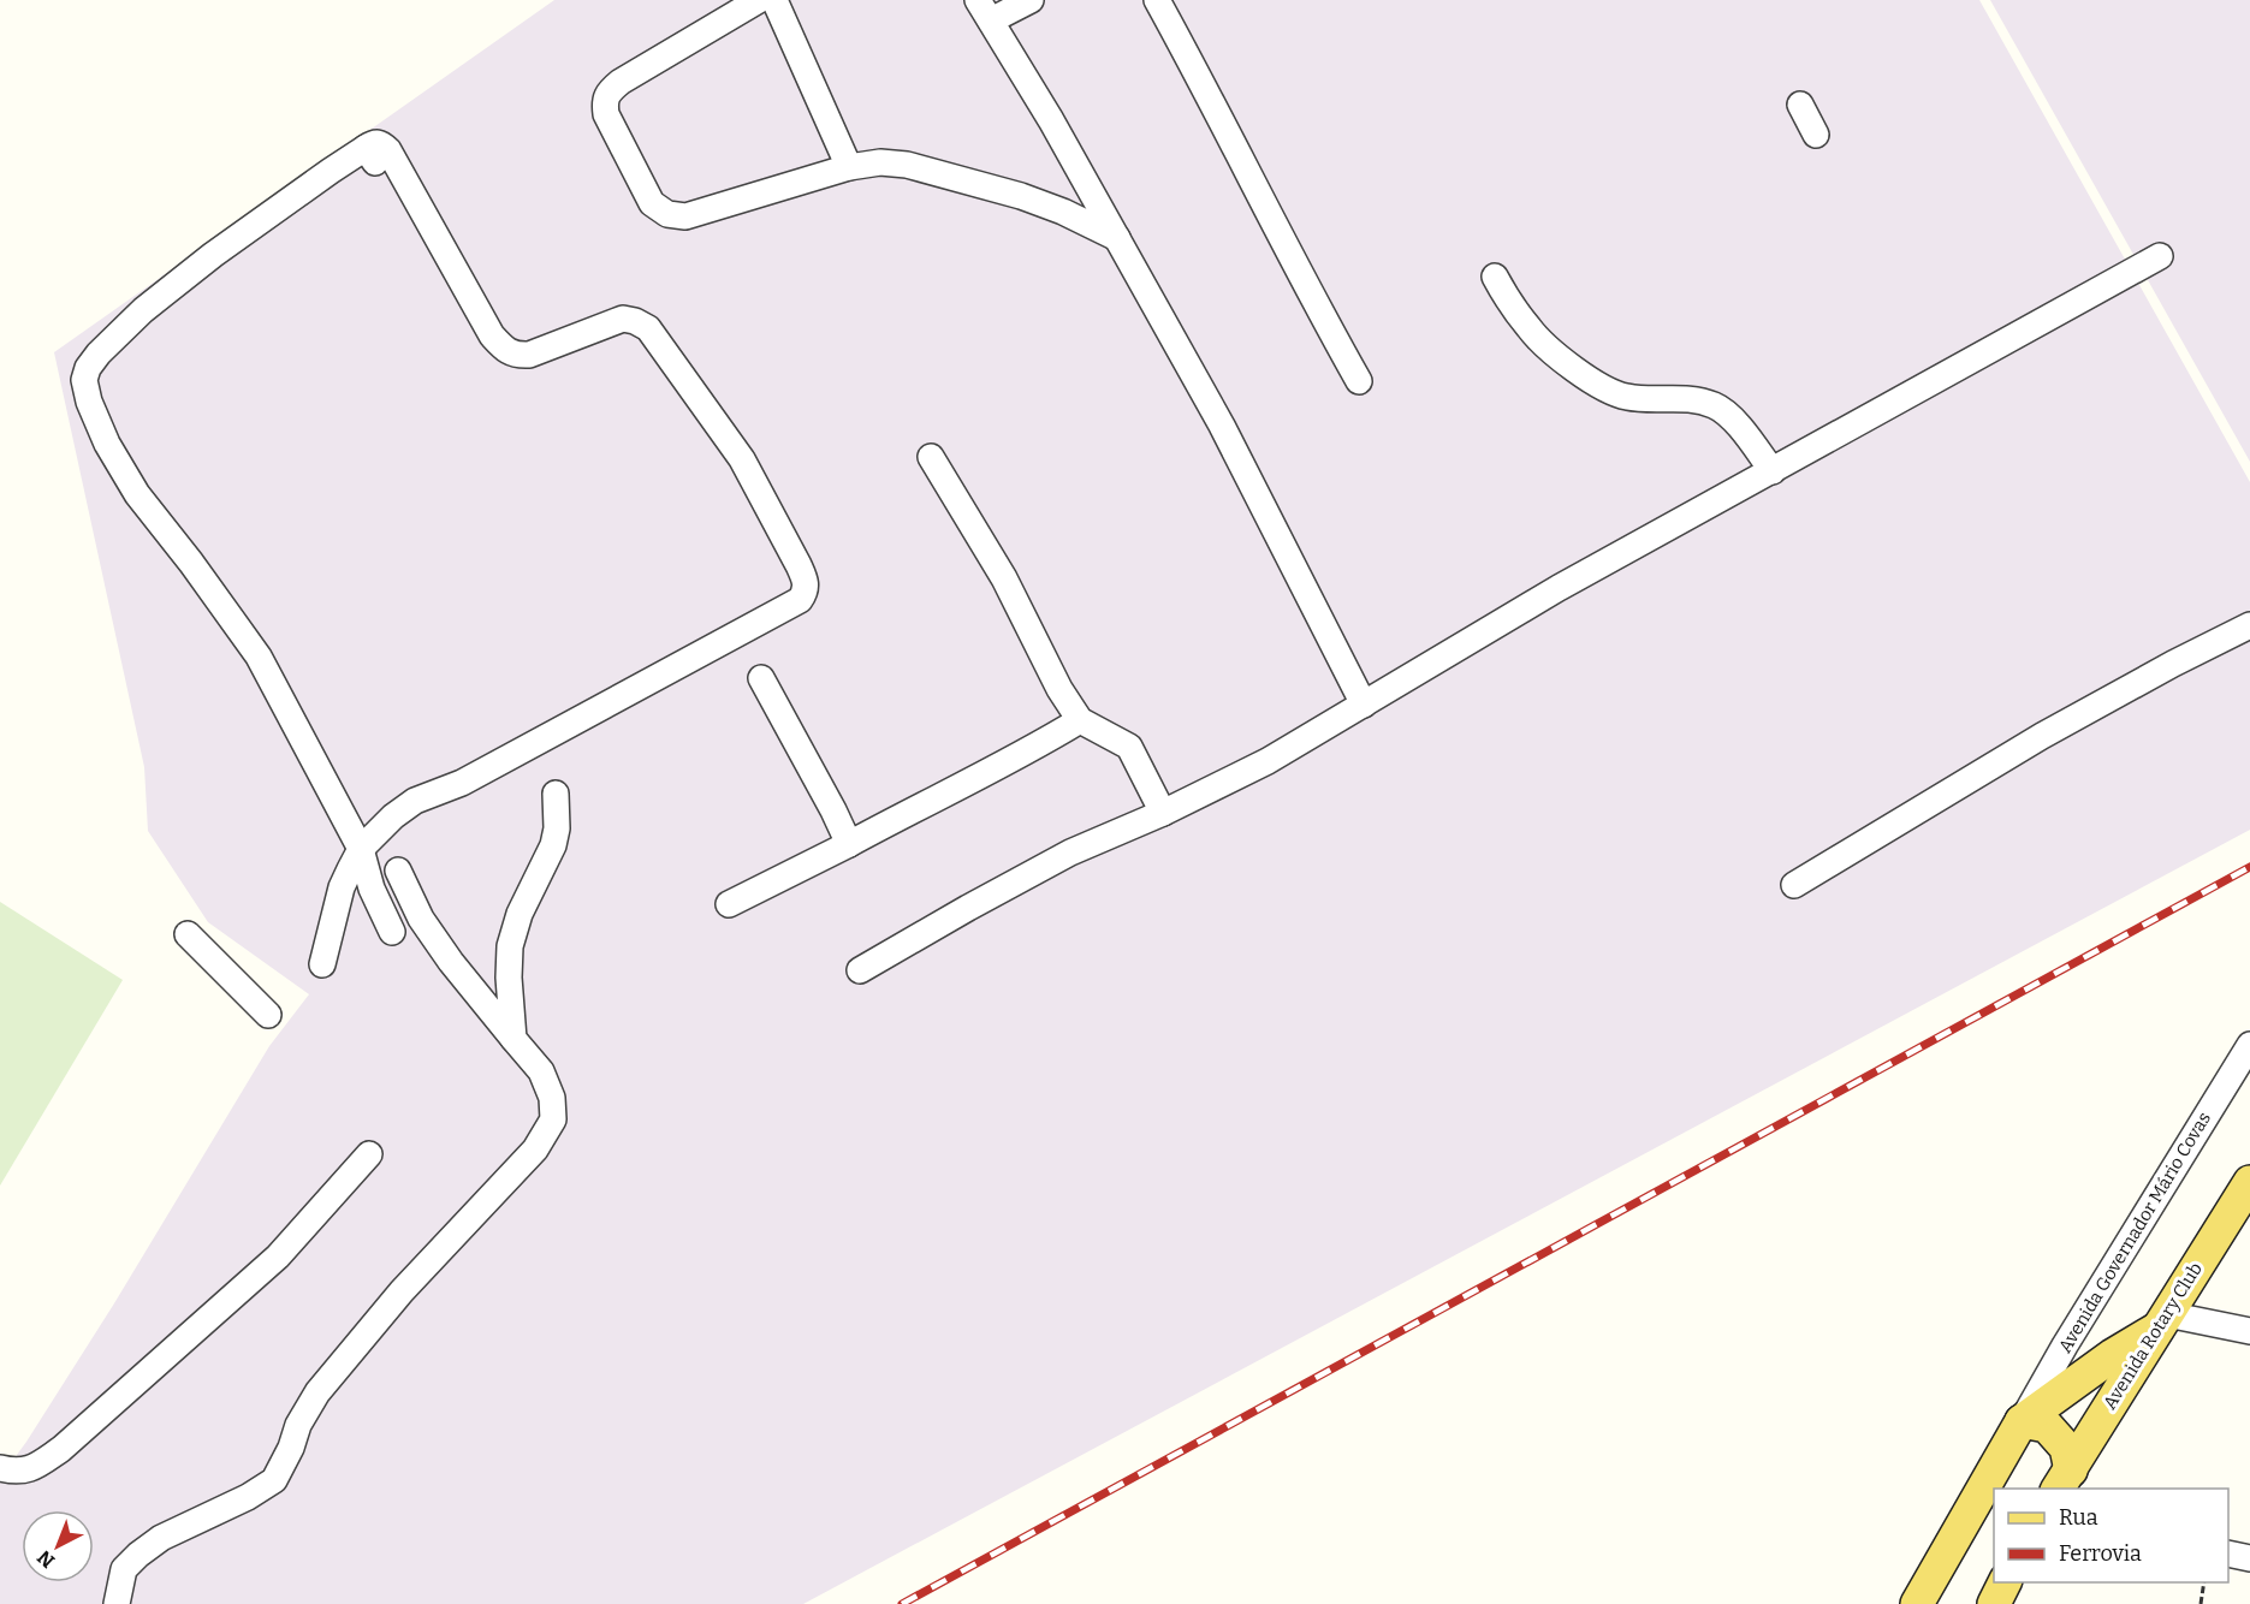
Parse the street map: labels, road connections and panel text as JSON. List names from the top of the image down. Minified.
{"streets":{"main road":["Avenida Rotary Club"],"street":["Avenida Governador Mário Covas"]},"legend":["Rua","Ferrovia"],"north":"bottom left"}
